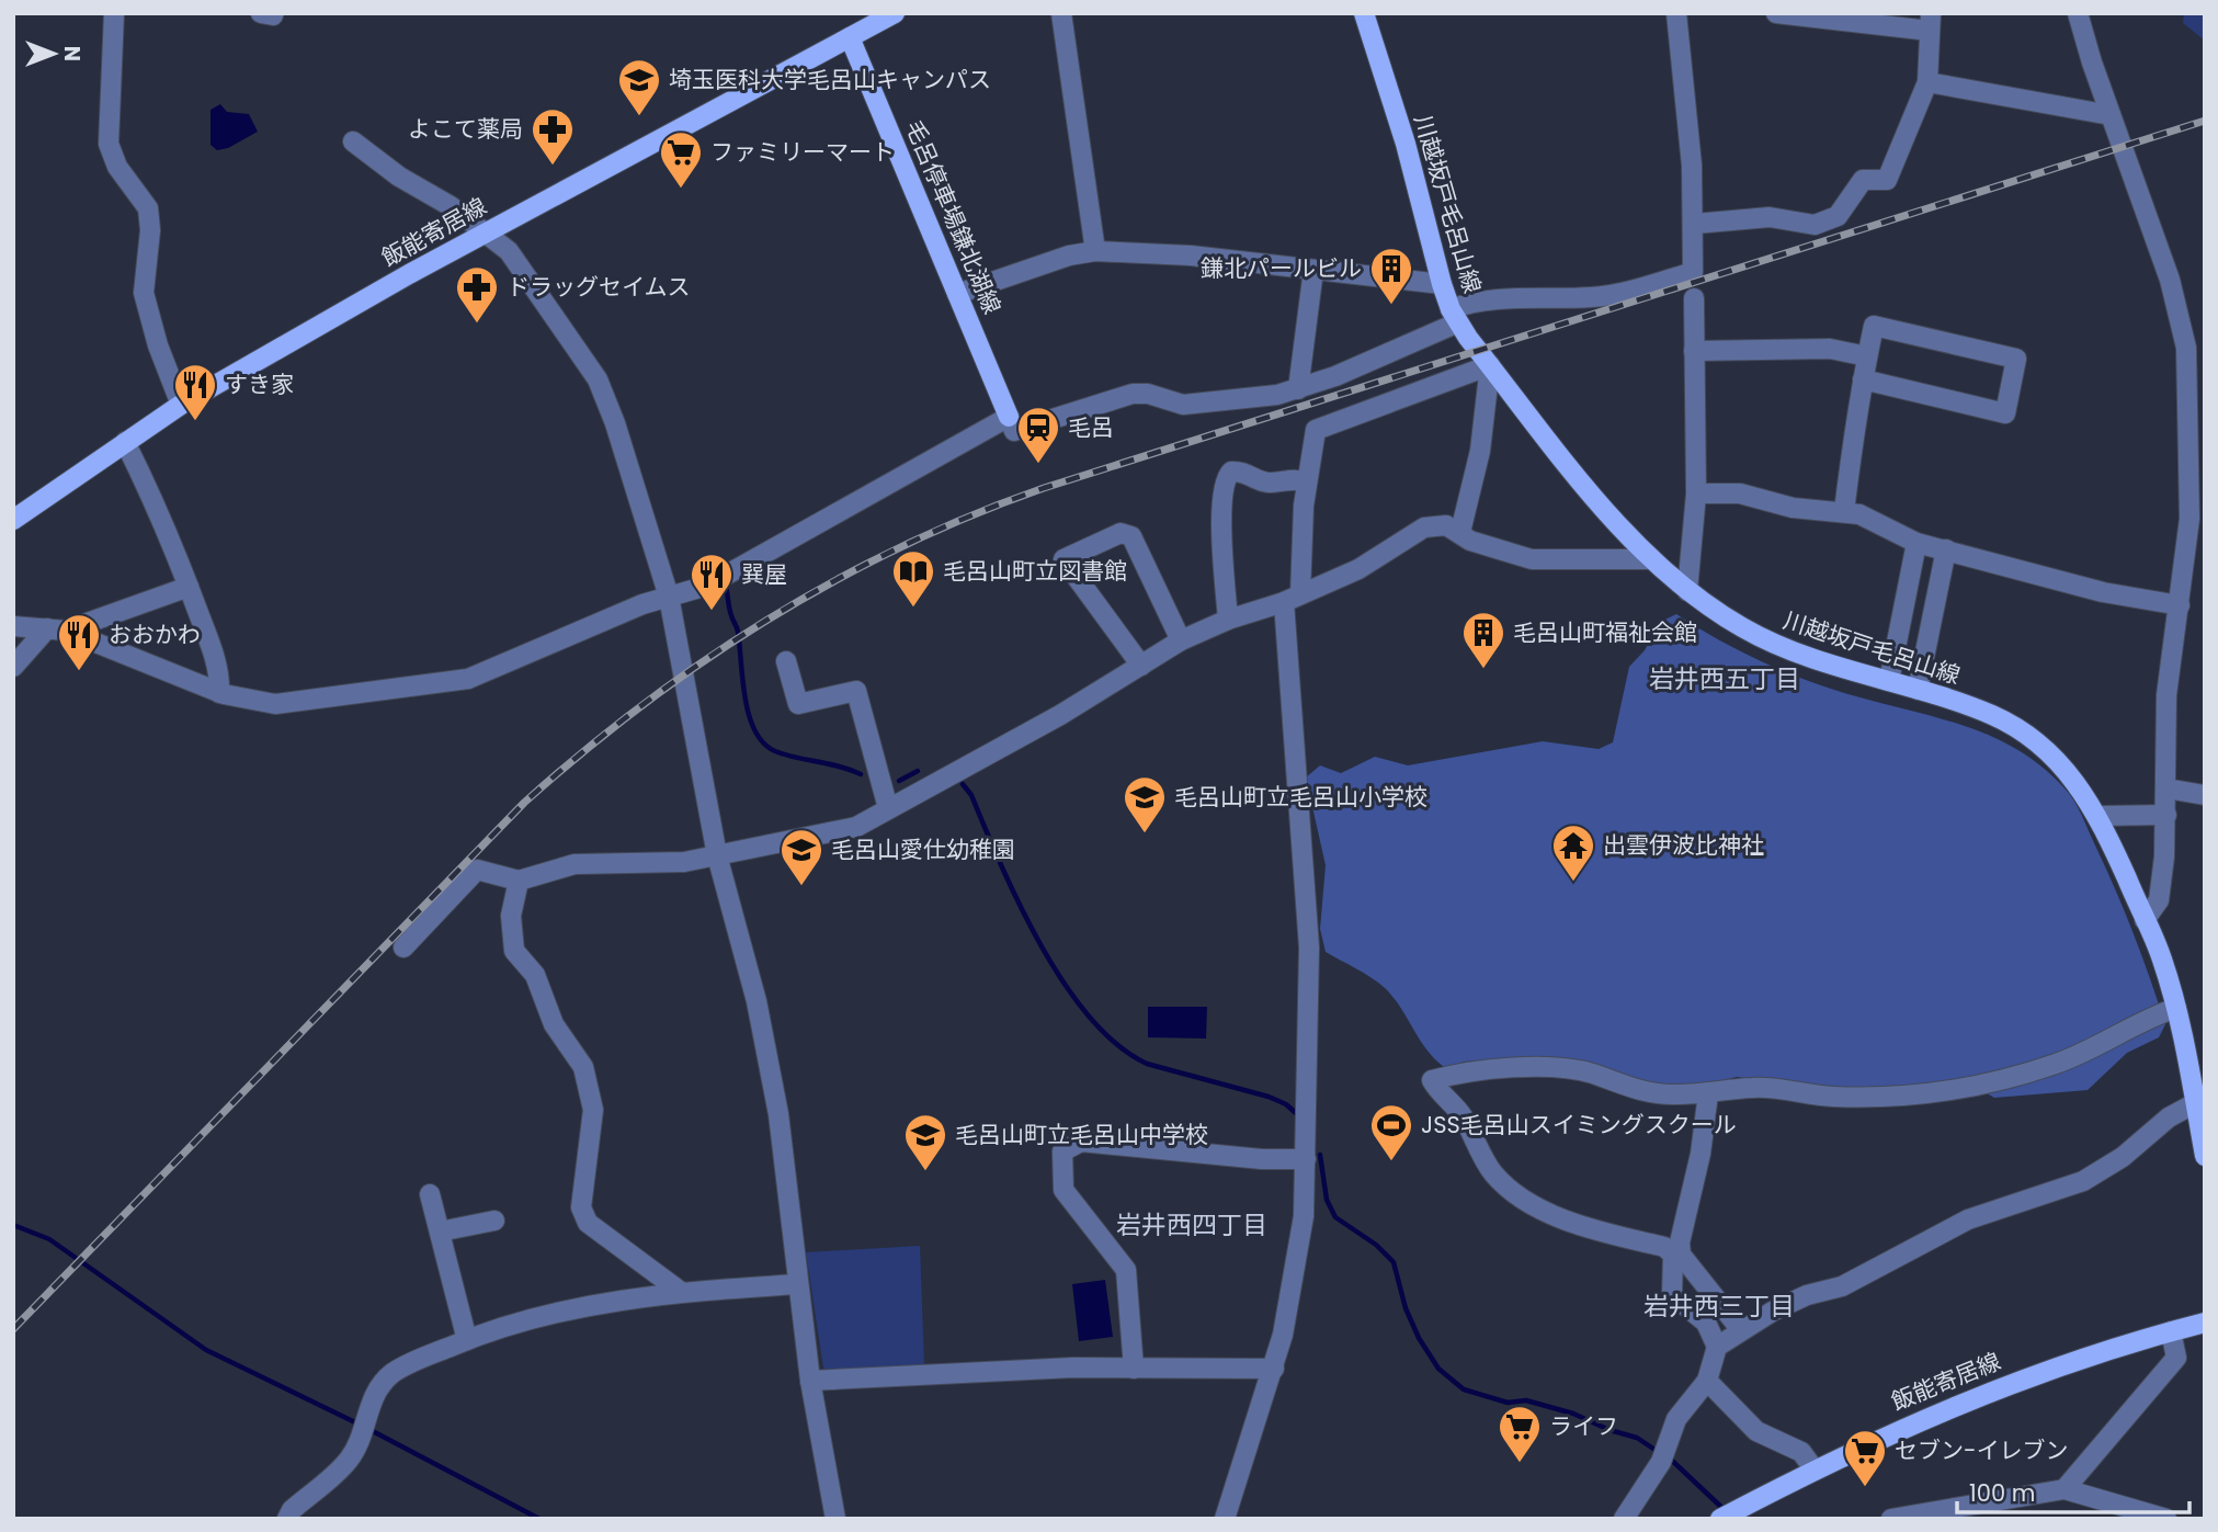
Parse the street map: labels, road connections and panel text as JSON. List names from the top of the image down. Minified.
{"streets":{"main road":["川越坂戸毛呂山線","毛呂停車場鎌北湖線","飯能寄居線"]},"crossings":[["毛呂停車場鎌北湖線","飯能寄居線"]],"districts":["岩井西五丁目","岩井西四丁目","岩井西三丁目"],"places":{"school or university":["埼玉医科大学毛呂山キャンパス","毛呂山町立毛呂山小学校","毛呂山愛仕幼稚園","毛呂山町立毛呂山中学校"],"pharmacy":["よこて薬局","ドラッグセイムス"],"supermarket":["ファミリーマート","ライフ","セブン-イレブン"],"building":["鎌北パールビル","毛呂山町福祉会館"],"restaurant":["すき家","巽屋","おおかわ"],"station":["毛呂"],"library":["毛呂山町立図書館"],"temple":["出雲伊波比神社"],"sports":["JSS毛呂山スイミングスクール"]},"scale_bar":"100 m","north":"right"}
